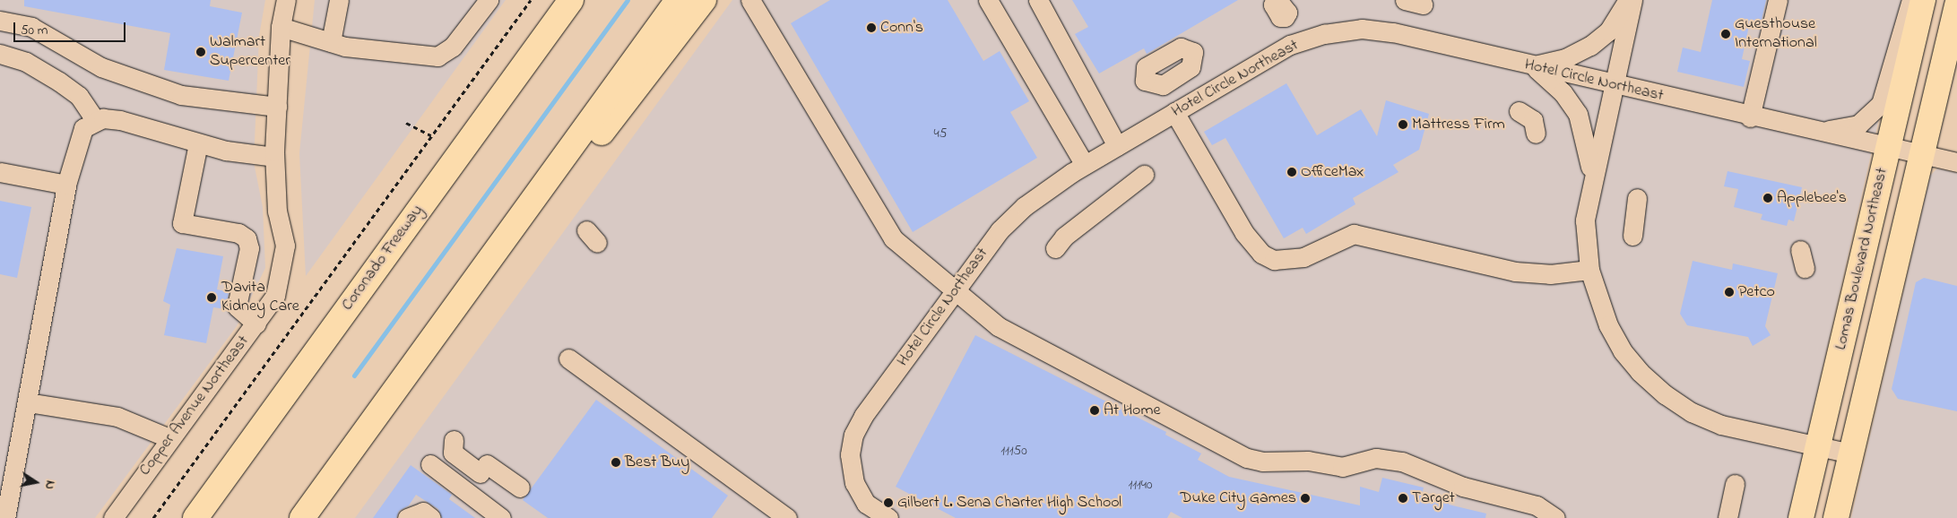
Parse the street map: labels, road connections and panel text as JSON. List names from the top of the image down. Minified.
{"streets":{"main road":["Coronado Freeway","Lomas Boulevard Northeast"],"street":["Hotel Circle Northeast","Copper Avenue Northeast"]},"crossings":[["Hotel Circle Northeast","Lomas Boulevard Northeast"]],"places":["Conn's","Guesthouse International","Walmart Supercenter","Mattress Firm","OfficeMax","Applebee's","Petco","Davita Kidney Care","At Home","Best Buy","Duke City Games","Target","Gilbert L. Sena Charter High School"],"house_numbers":["45","11150","11140"],"scale_bar":"50 m","north":"right"}
